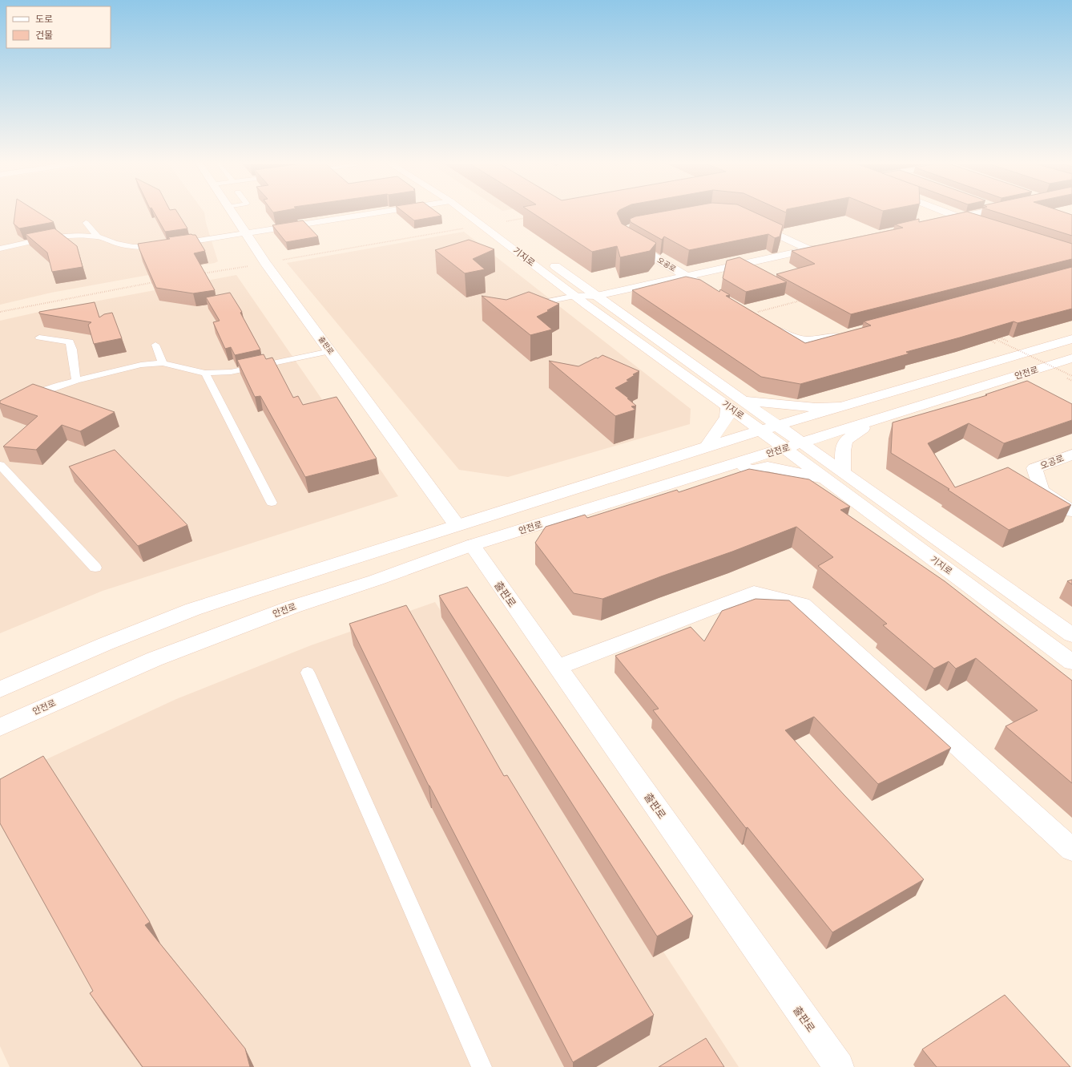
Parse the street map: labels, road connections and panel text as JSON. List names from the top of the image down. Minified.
{"streets":{"street":["기지로","오공로","출판로","안전로"]},"crossings":[["기지로","오공로"],["기지로","안전로"],["출판로","안전로"]],"legend":["도로","건물"]}
